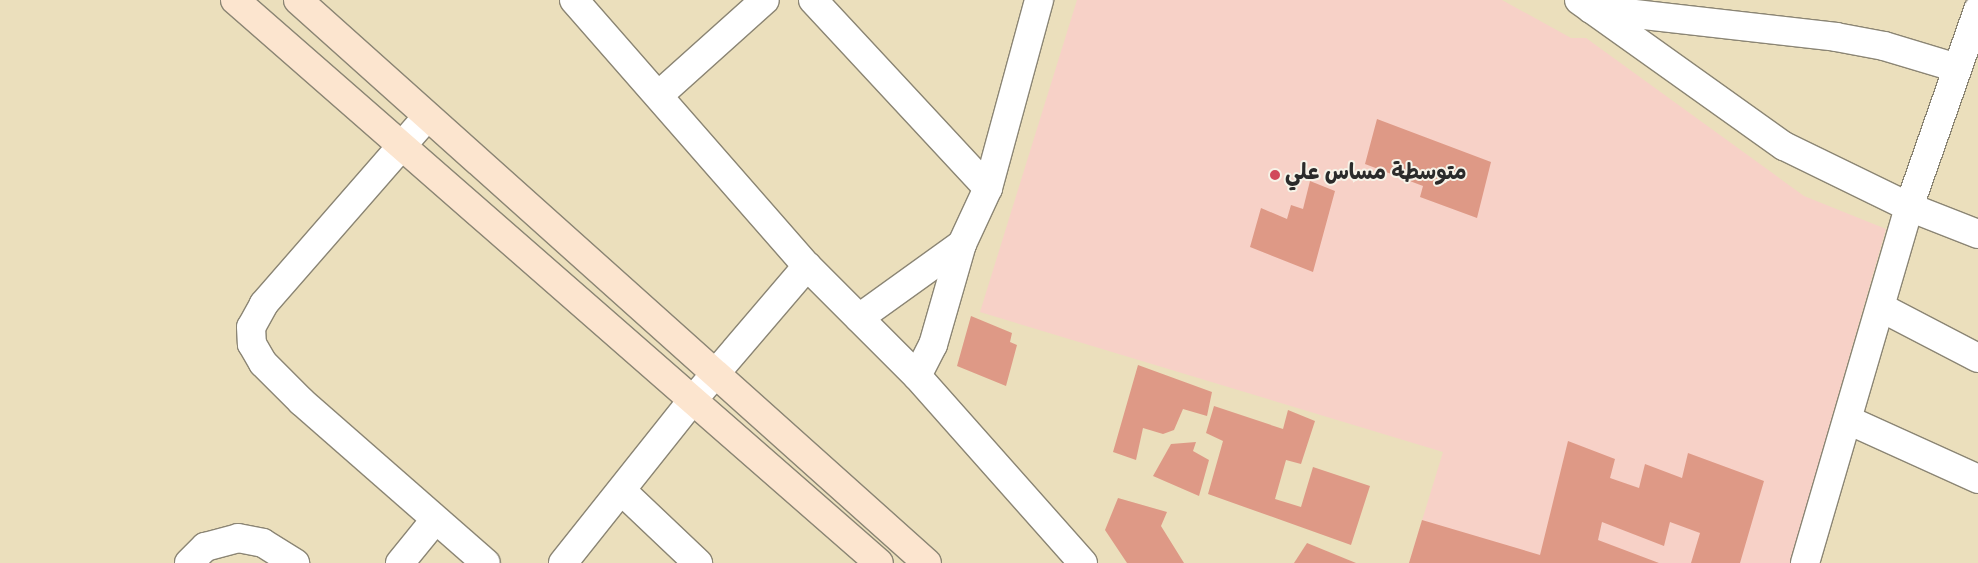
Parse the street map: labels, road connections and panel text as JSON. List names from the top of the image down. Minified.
{"places":["متوسطة مساس علي"]}
